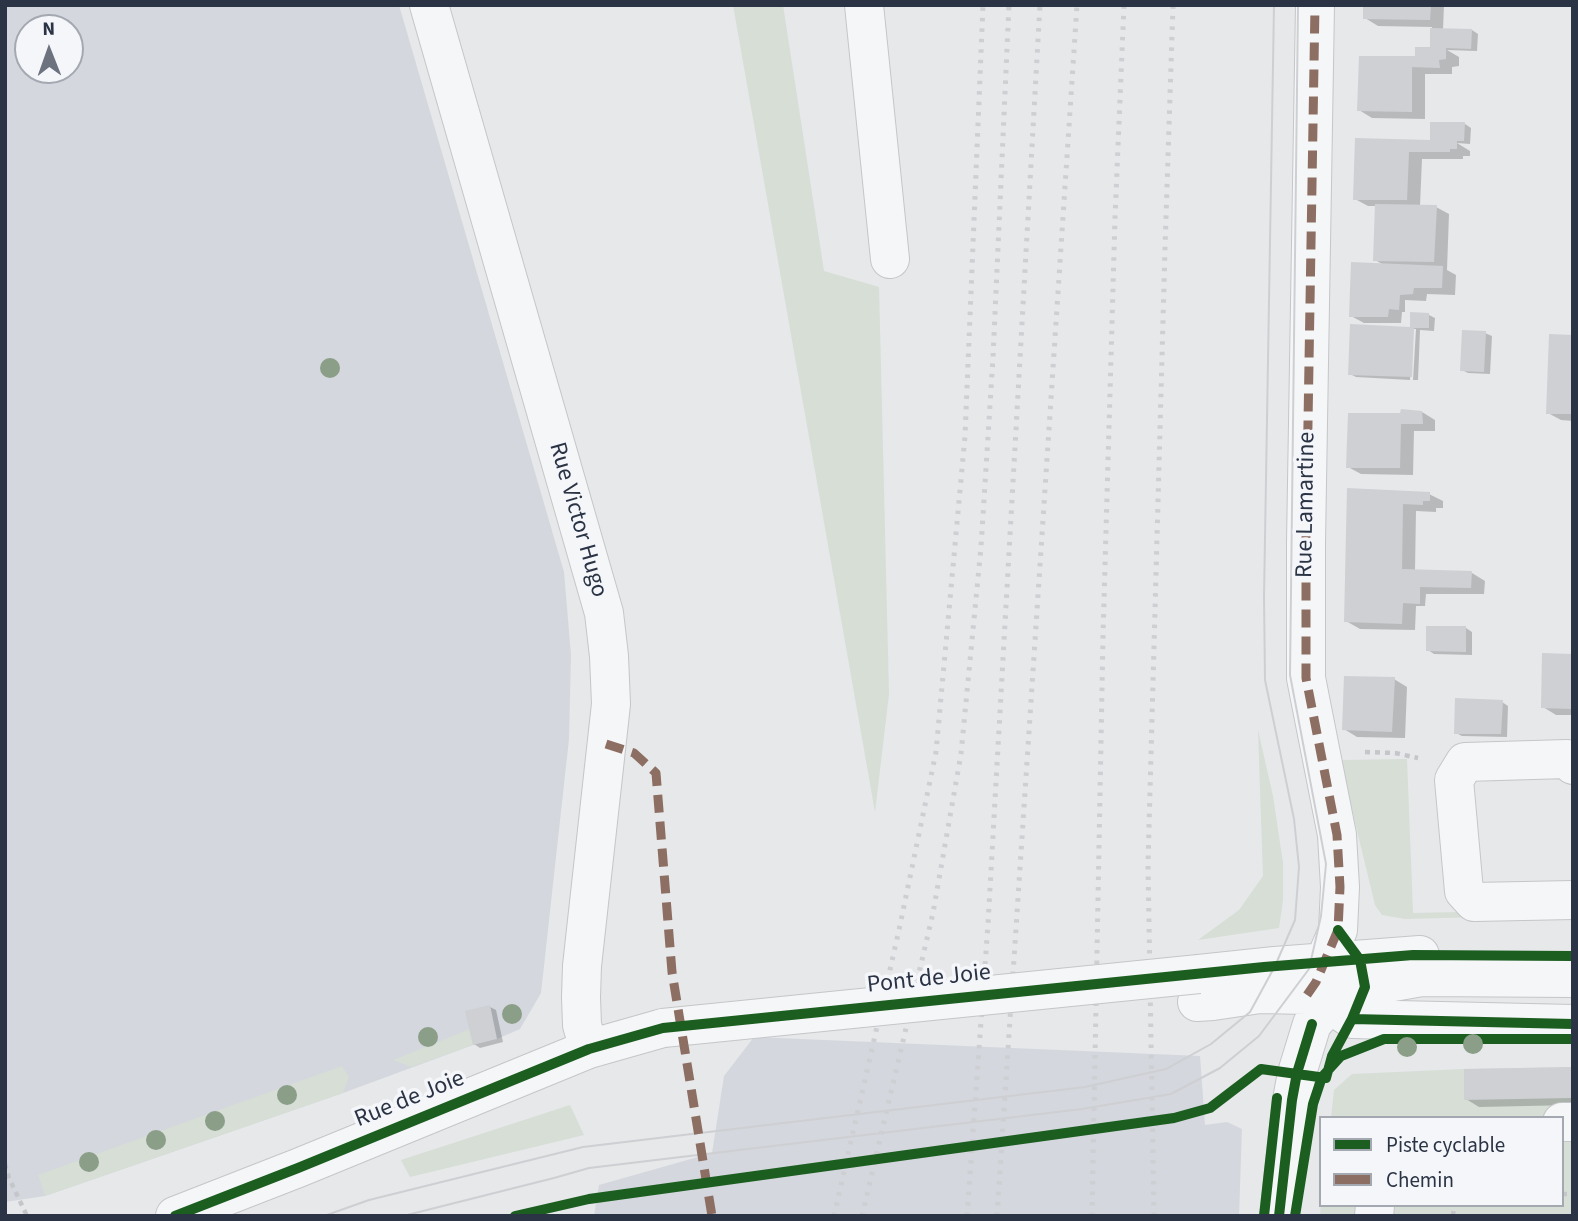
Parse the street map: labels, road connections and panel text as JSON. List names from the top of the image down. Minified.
{"streets":{"street":["Rue Lamartine","Rue Victor Hugo","Pont de Joie","Rue de Joie"]},"crossings":[["Rue Victor Hugo","Rue de Joie"],["Pont de Joie","Rue de Joie"]],"legend":["Piste cyclable","Chemin"],"north":"top"}
